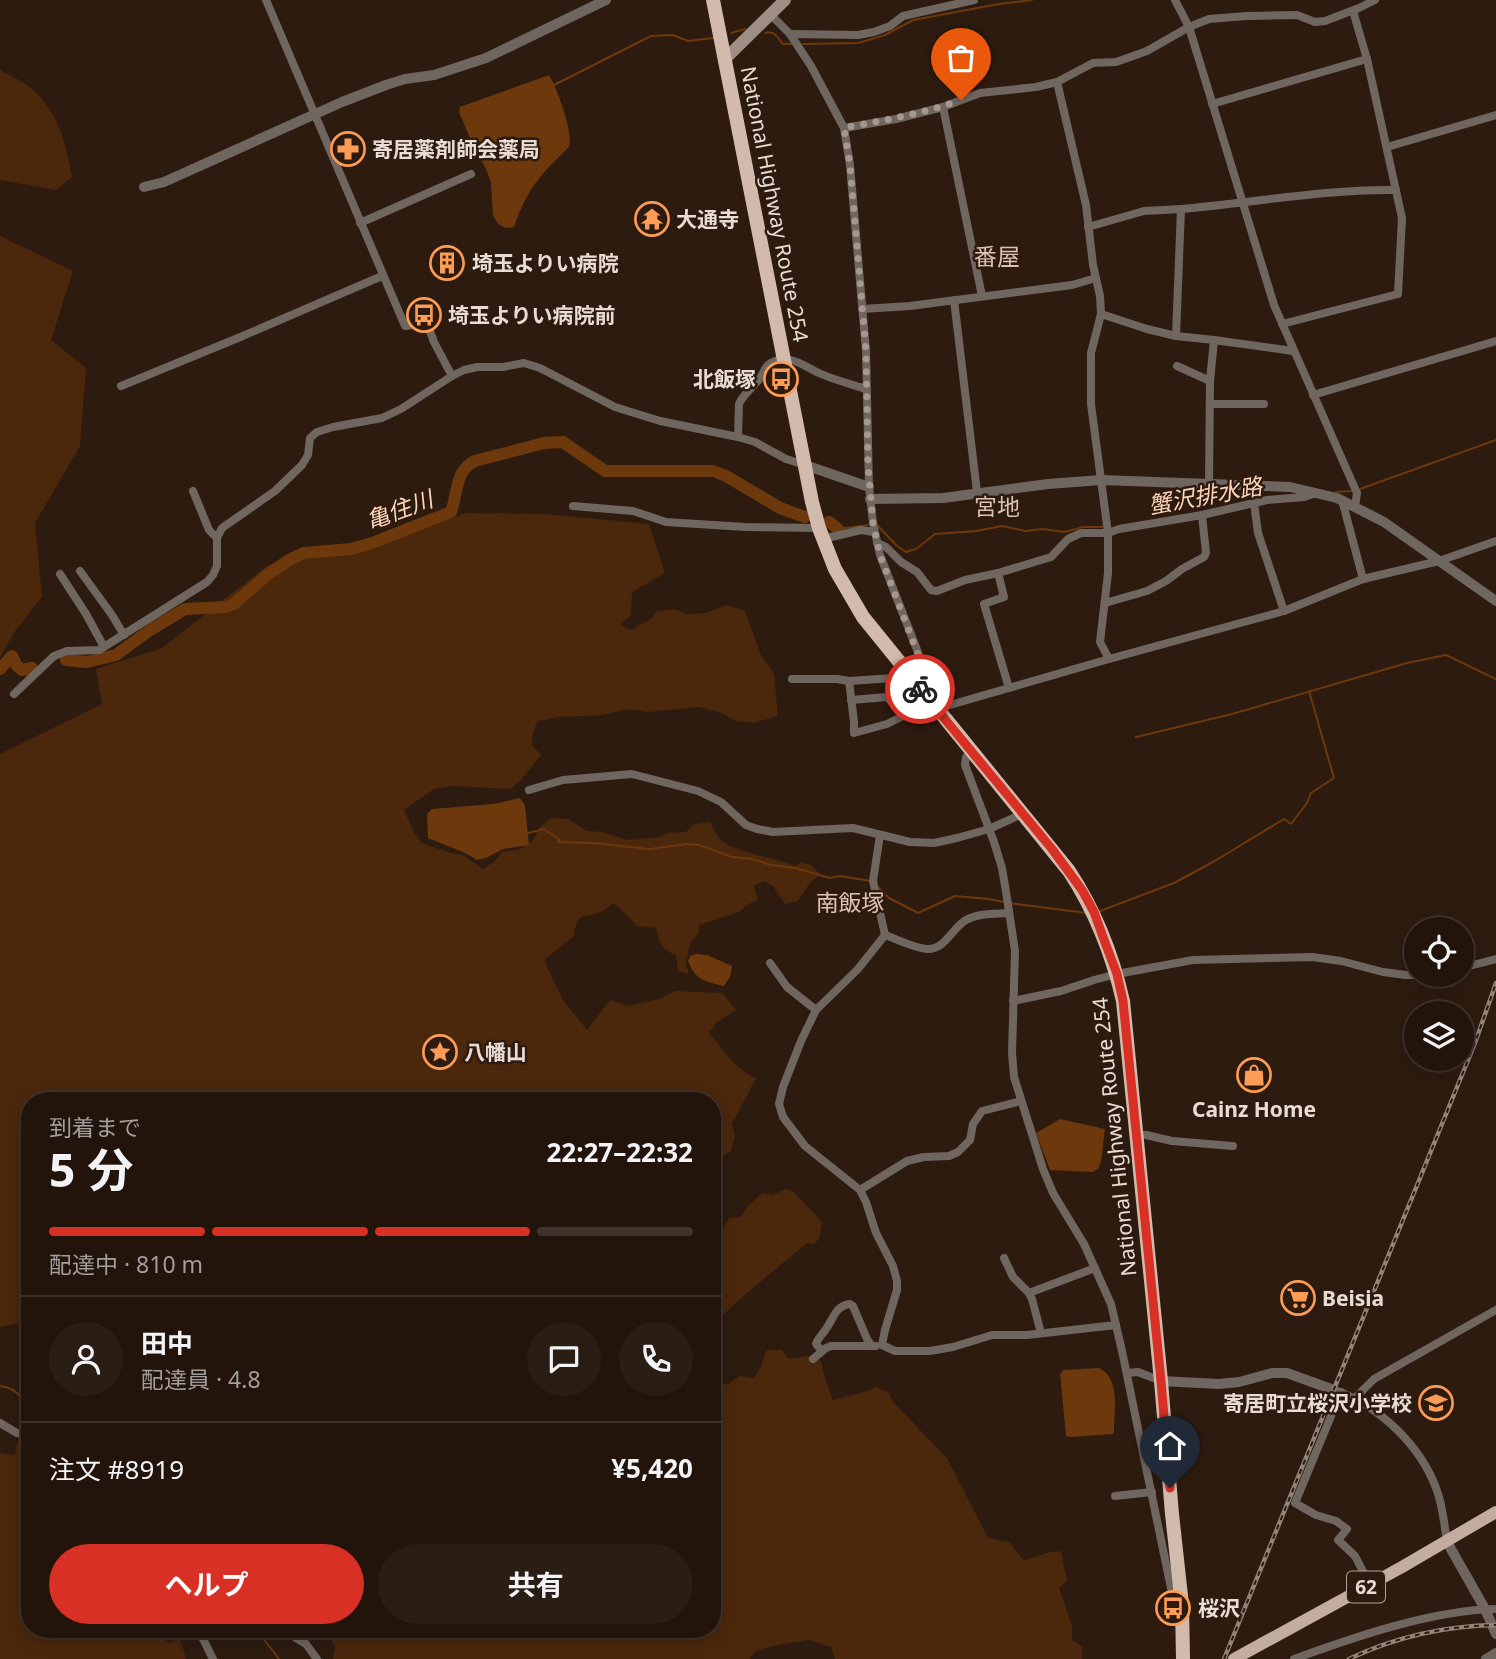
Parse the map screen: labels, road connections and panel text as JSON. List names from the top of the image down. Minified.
{"streets":{"highway":["National Highway Route 254"],"main road":["62"]},"districts":["番屋","宮地","南飯塚"],"water":["蟹沢排水路","亀住川"],"places":{"pharmacy":["寄居薬剤師会薬局"],"temple":["大通寺"],"building":["埼玉よりい病院"],"bus stop":["埼玉よりい病院前","北飯塚","桜沢"],"place":["八幡山"],"shop":["Cainz Home"],"supermarket":["Beisia"],"school or university":["寄居町立桜沢小学校"]},"page":{"heading":["5 分","到着まで","22:27–22:32"],"panel":["田中","配達員 · 4.8","注文 #8919","¥5,420"],"bar":"配達中 · 810 m","buttons":["ヘルプ","共有"]}}
